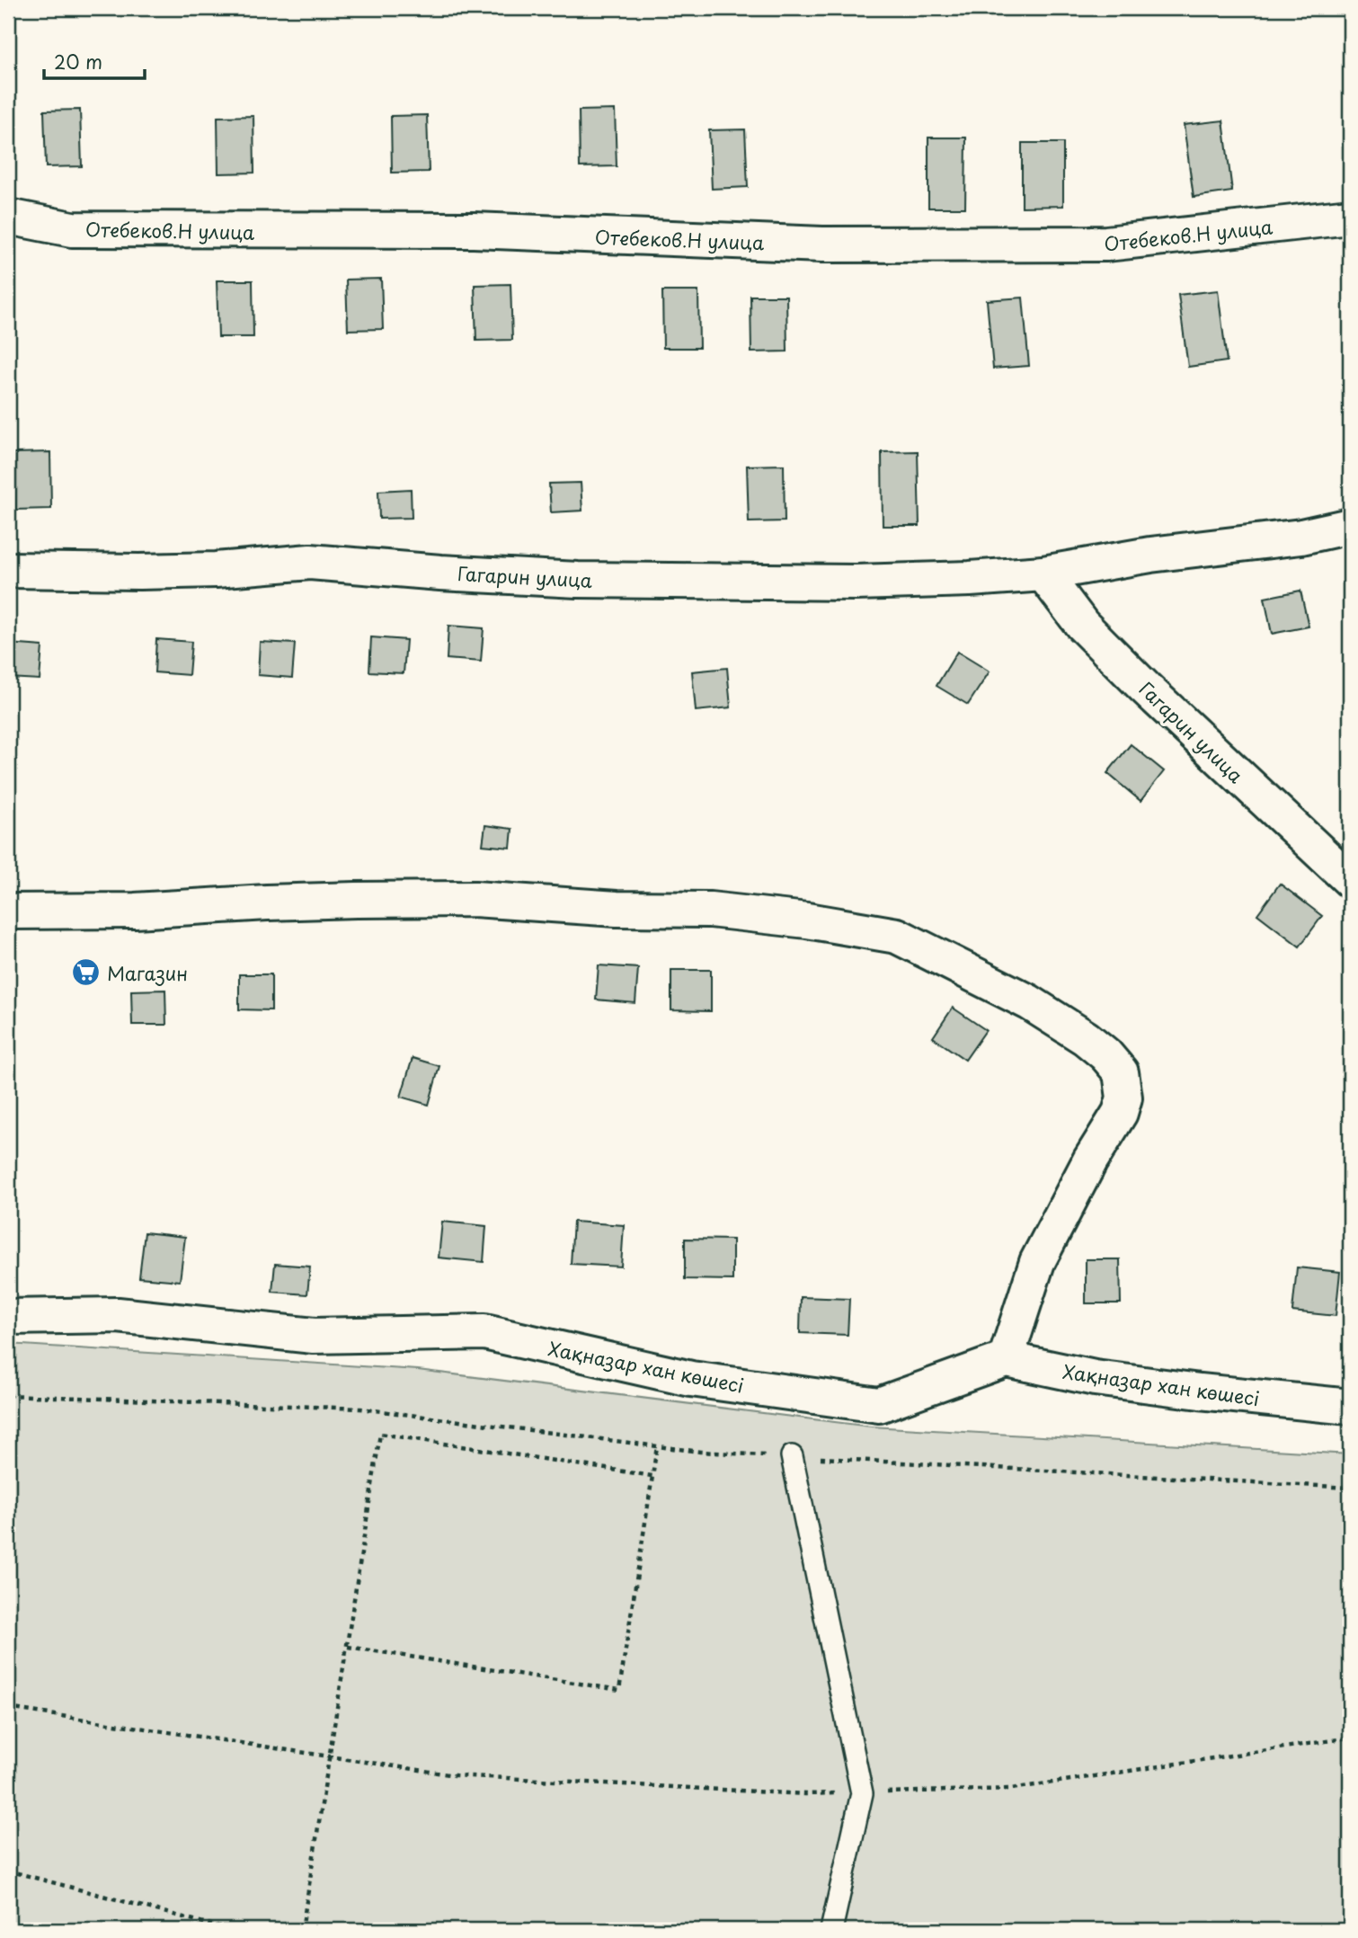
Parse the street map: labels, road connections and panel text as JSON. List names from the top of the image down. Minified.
{"streets":{"street":["Отебеков.Н улица","Гагарин улица","Хақназар хан көшесі"]},"places":{"supermarket":["Магазин"]},"scale_bar":"20 m"}
